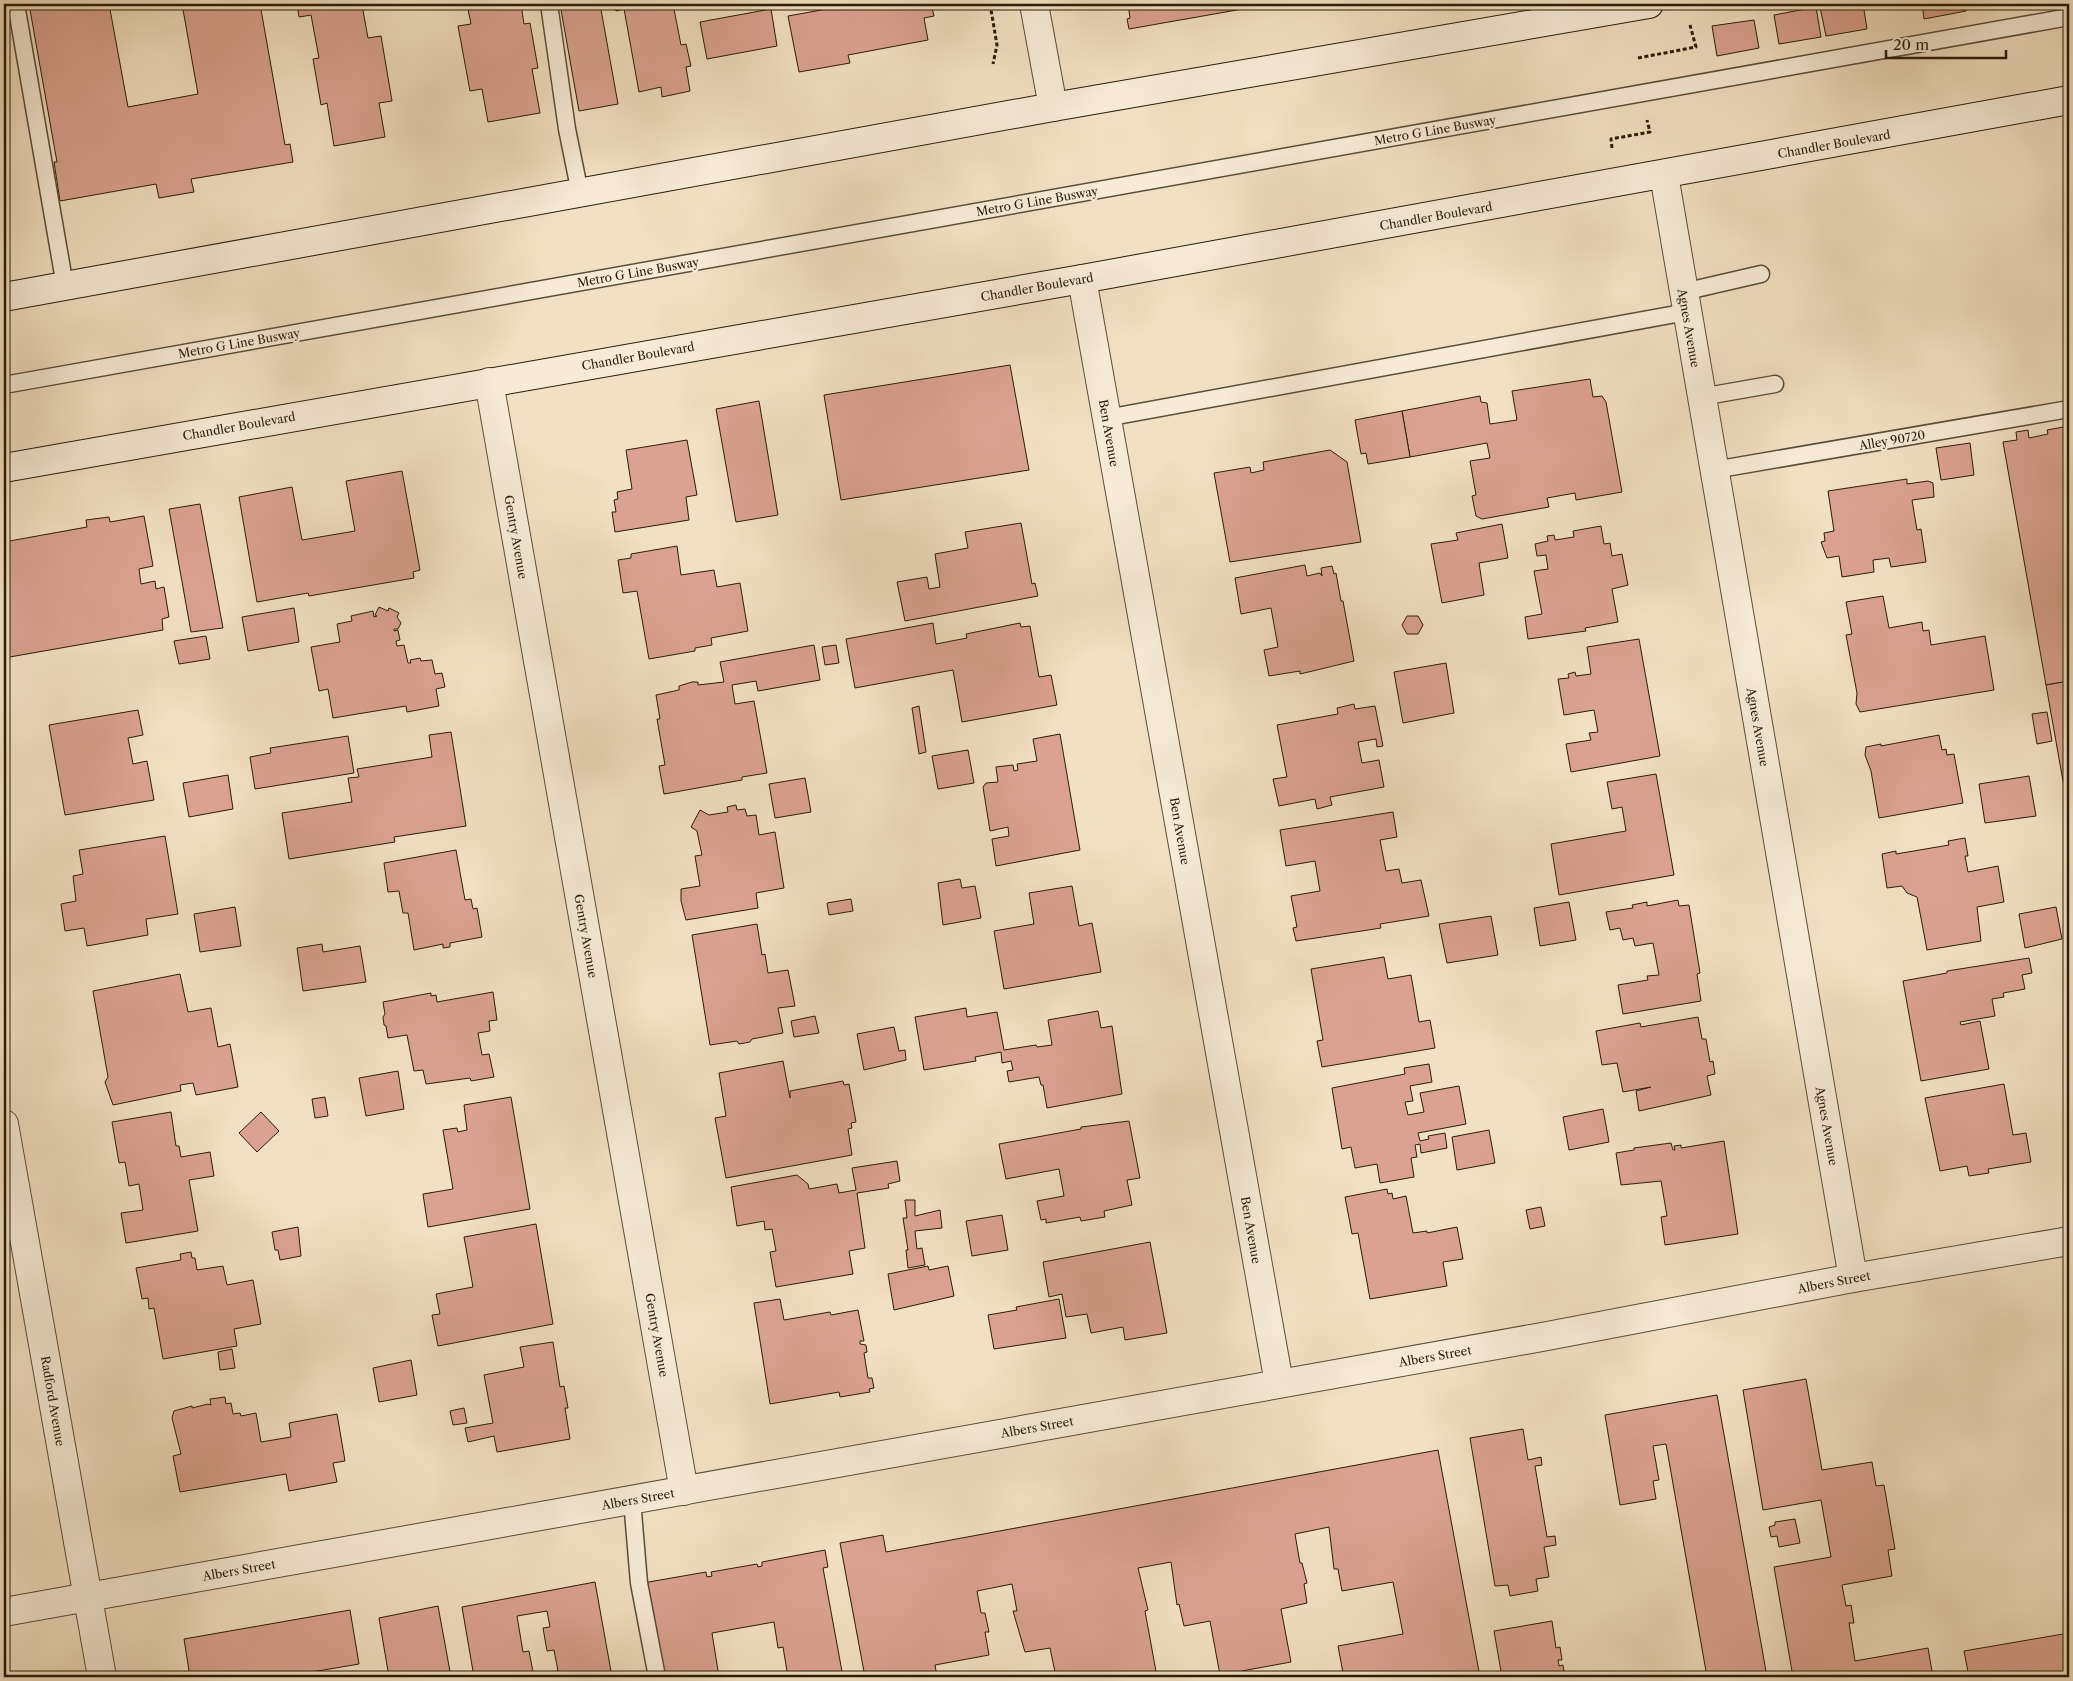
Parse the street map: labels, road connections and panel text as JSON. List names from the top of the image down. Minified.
{"streets":{"street":["Chandler Boulevard","Agnes Avenue","Ben Avenue","Gentry Avenue","Albers Street","Radford Avenue"],"lane":["Metro G Line Busway","Alley 90720"]},"crossings":[["Chandler Boulevard","Agnes Avenue"],["Chandler Boulevard","Ben Avenue"],["Chandler Boulevard","Gentry Avenue"],["Agnes Avenue","Alley 90720"],["Agnes Avenue","Albers Street"],["Ben Avenue","Albers Street"],["Gentry Avenue","Albers Street"],["Albers Street","Radford Avenue"]],"scale_bar":"20 m"}
